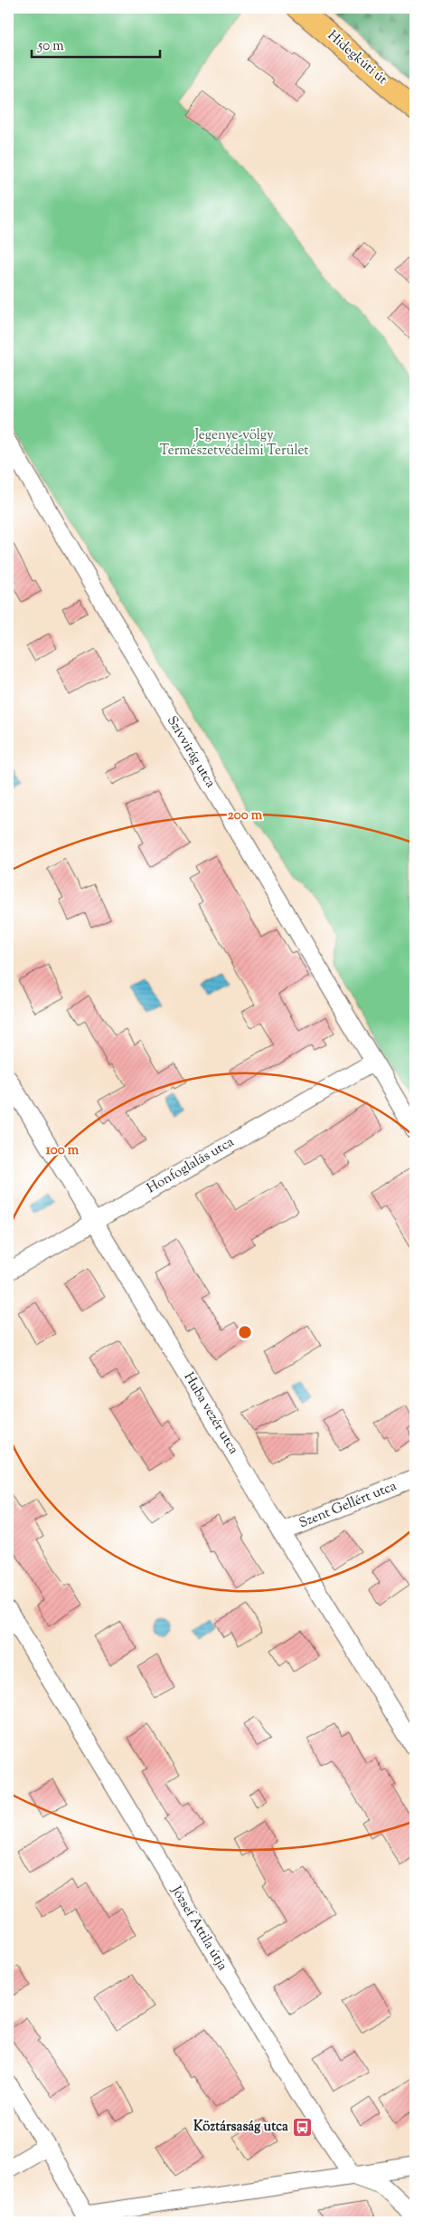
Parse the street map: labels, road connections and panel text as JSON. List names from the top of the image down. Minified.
{"streets":{"main road":["Hidegkúti út"],"street":["Szívvirág utca","Honfoglalás utca","Huba vezér utca","Szent Gellért utca","József Attila útja"]},"crossings":[["Szívvirág utca","Honfoglalás utca"],["Honfoglalás utca","Huba vezér utca"],["Huba vezér utca","Szent Gellért utca"]],"parks":["Jegenye-völgy Természetvédelmi Terület"],"places":{"bus stop":["Köztársaság utca"]},"scale_bar":"50 m","rings":["200 m","100 m"]}
